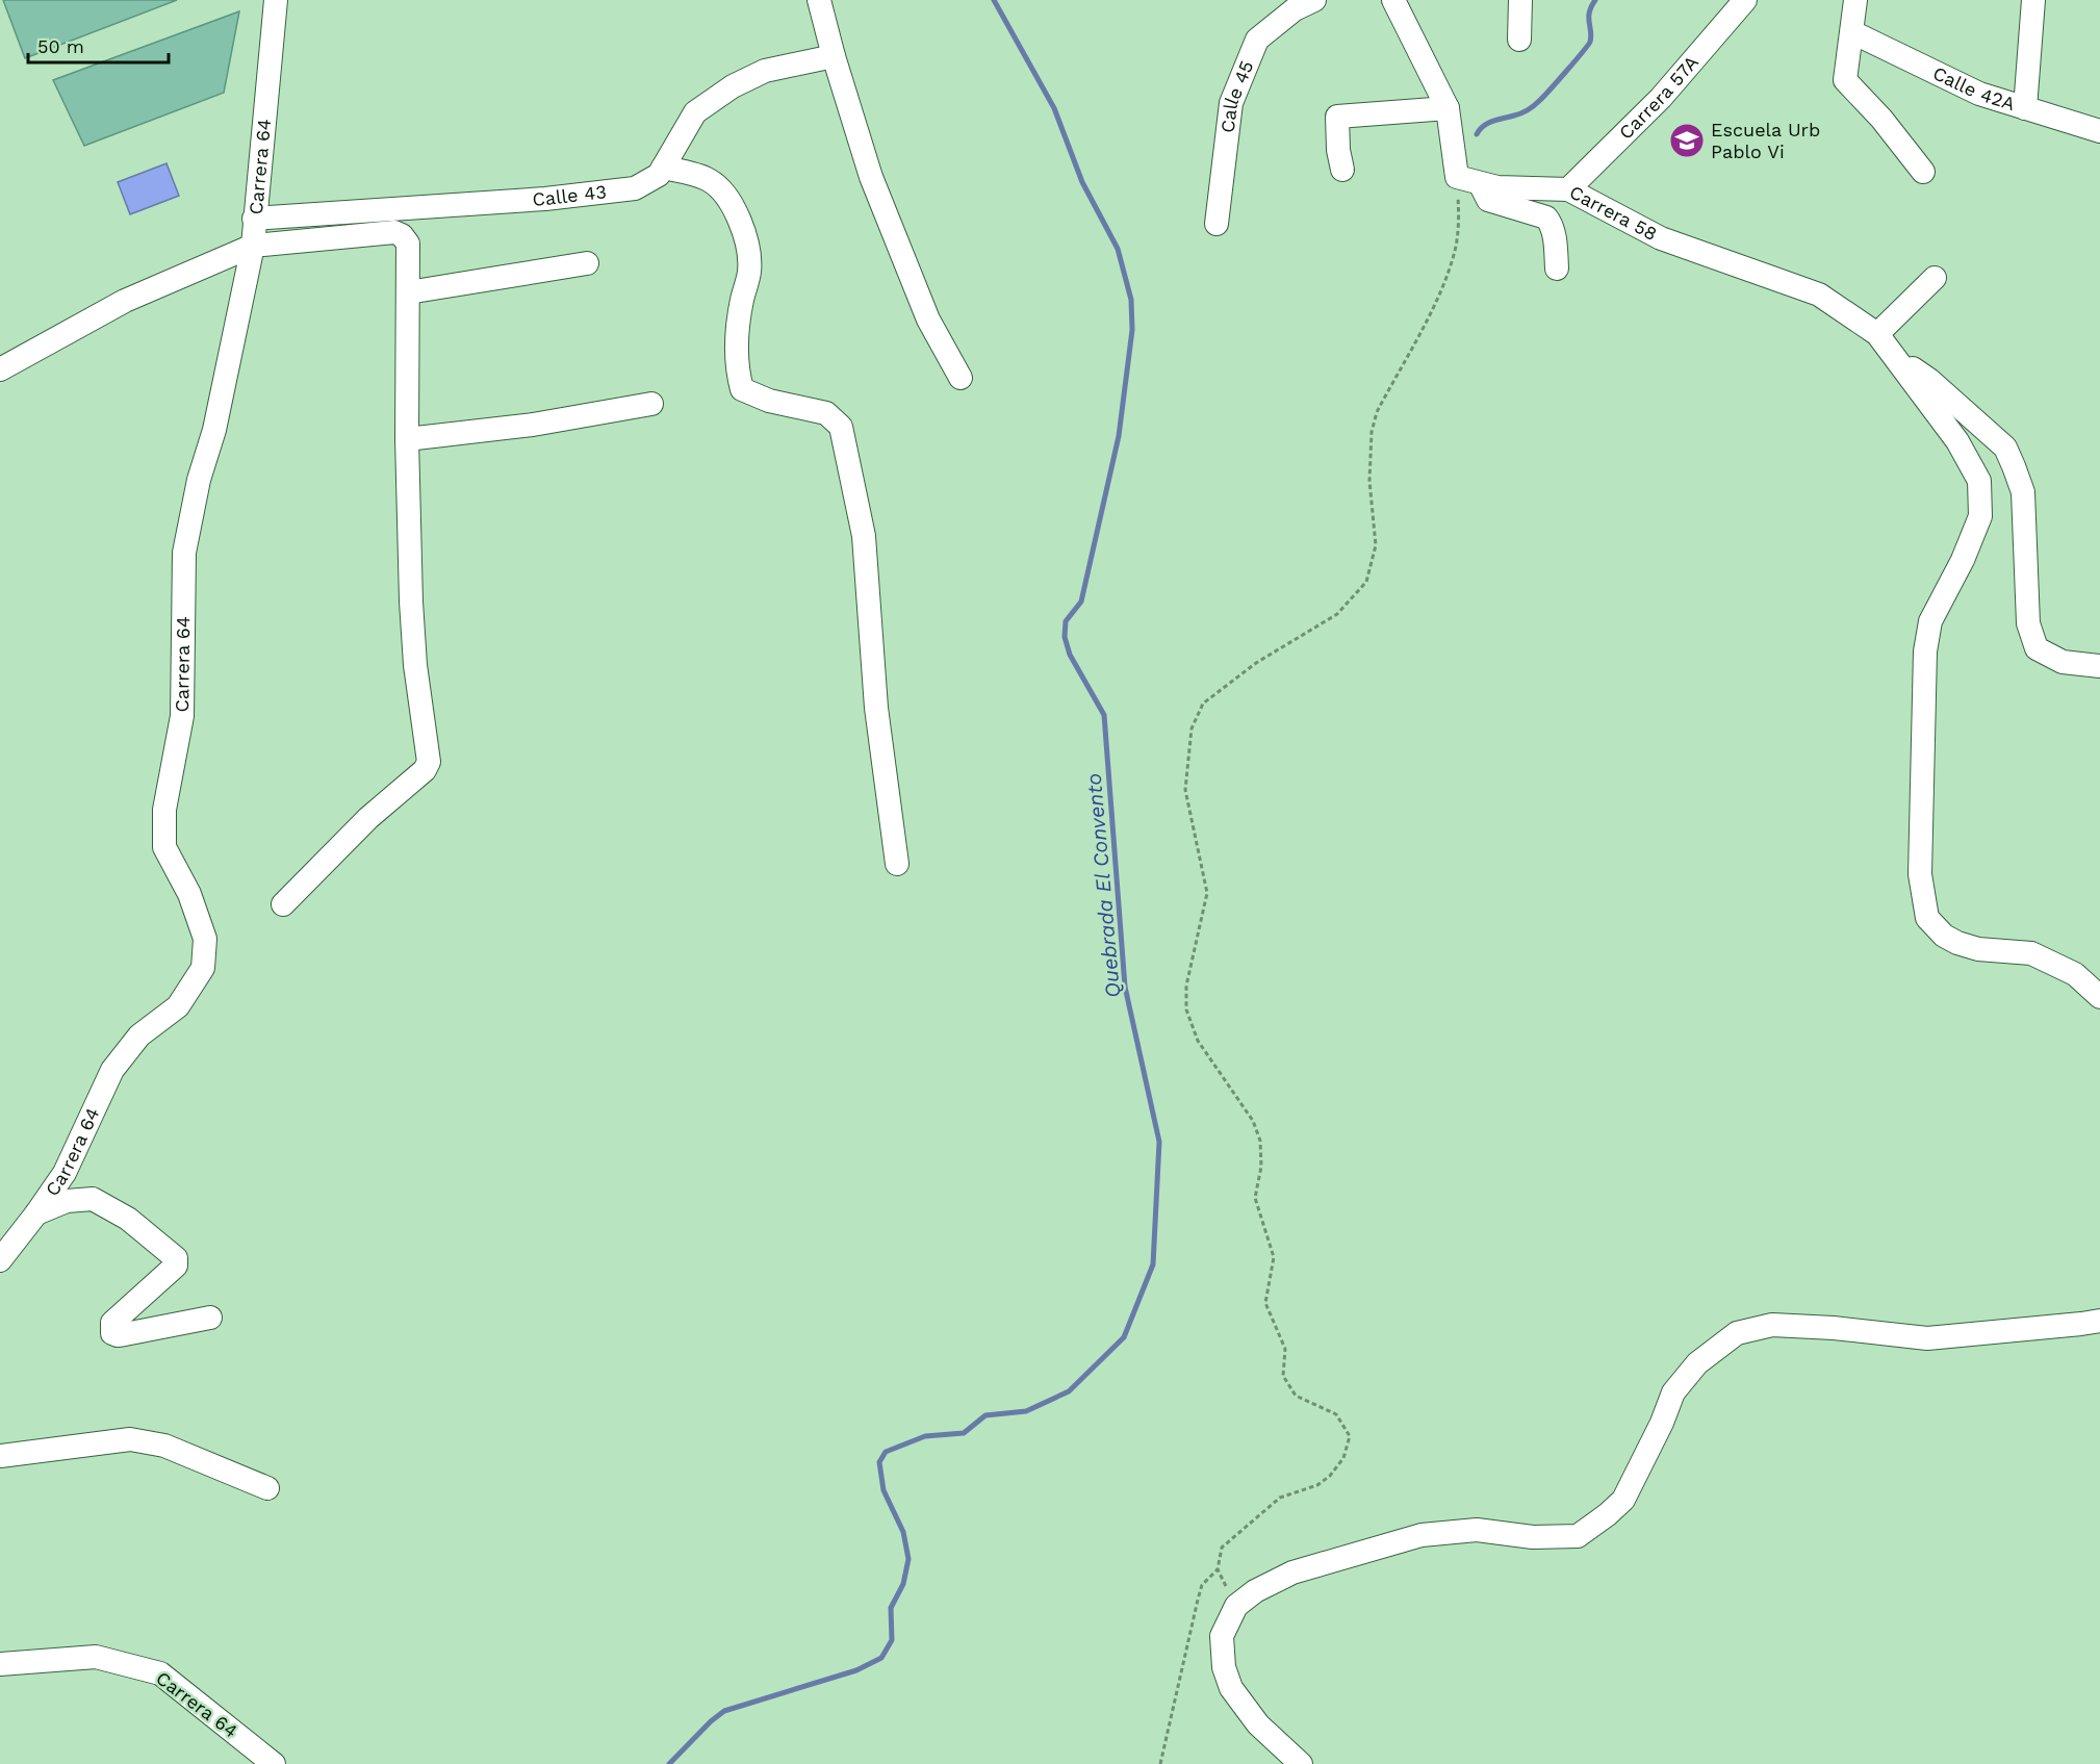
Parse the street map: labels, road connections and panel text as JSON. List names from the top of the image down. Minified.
{"streets":{"street":["Calle 42A","Calle 45","Carrera 57A","Carrera 64","Calle 43","Carrera 58"]},"crossings":[["Carrera 57A","Carrera 58"],["Carrera 64","Calle 43"]],"water":["Quebrada El Convento"],"places":{"school or university":["Escuela Urb Pablo Vi"]},"scale_bar":"50 m"}
